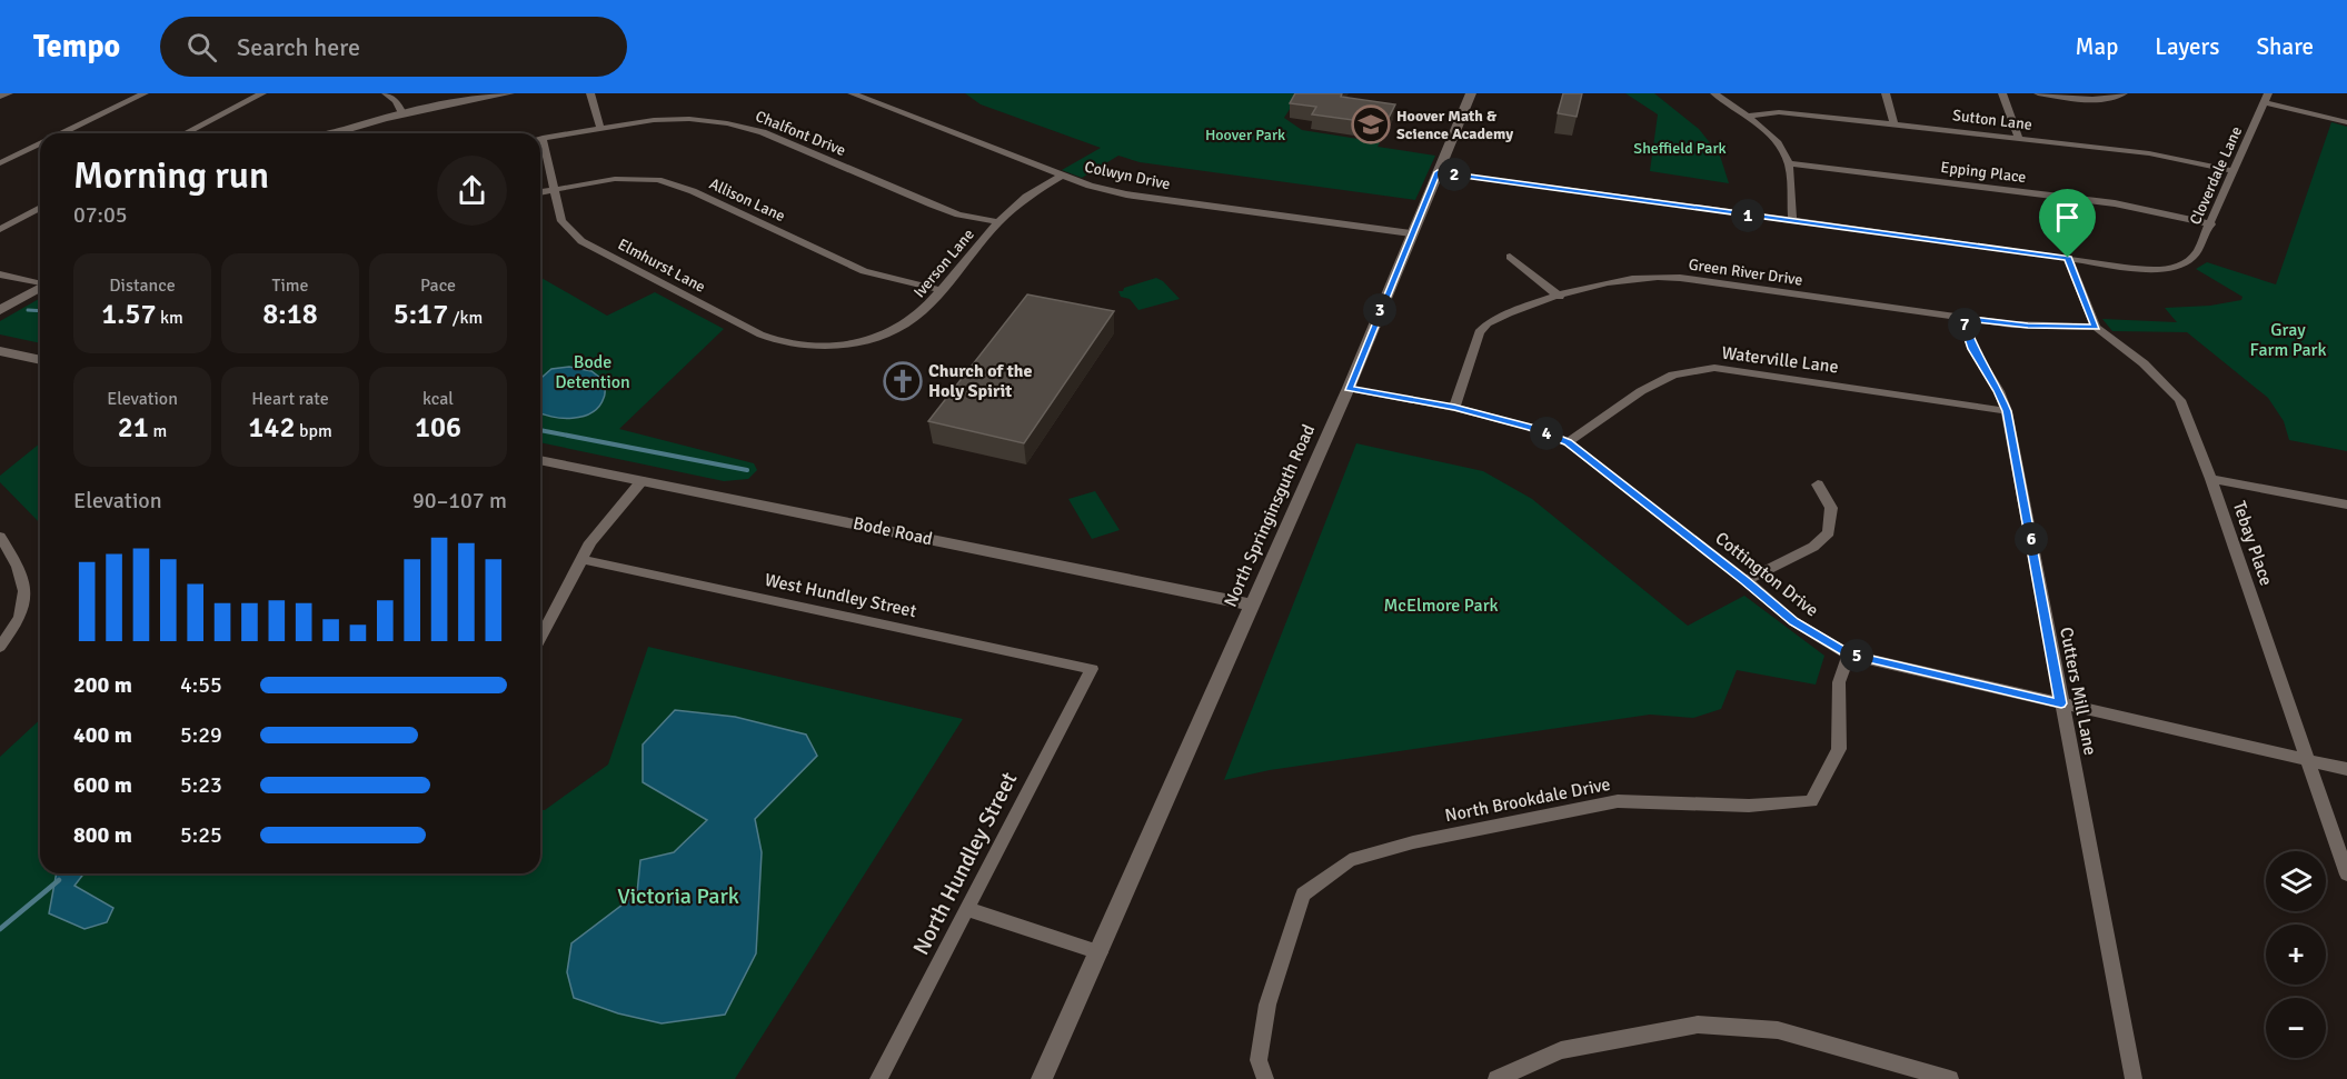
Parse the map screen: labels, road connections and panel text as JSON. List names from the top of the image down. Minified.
{"streets":{"street":["Sutton Lane","Chalfont Drive","Epping Place","Colwyn Drive","Cloverdale Lane","Allison Lane","Iverson Lane","Elmhurst Lane","Green River Drive","Waterville Lane","North Springinsguth Road","Bode Road","Tebay Place","Cottington Drive","West Hundley Street","Cutters Mill Lane","North Brookdale Drive","North Hundley Street"]},"crossings":[["Sutton Lane","Cloverdale Lane"],["Chalfont Drive","Iverson Lane"],["Chalfont Drive","Elmhurst Lane"],["Epping Place","Cloverdale Lane"],["Colwyn Drive","Iverson Lane"],["Colwyn Drive","North Springinsguth Road"],["Allison Lane","Iverson Lane"],["Allison Lane","Elmhurst Lane"],["Iverson Lane","Elmhurst Lane"],["Green River Drive","Tebay Place"],["Green River Drive","Cottington Drive"],["Green River Drive","Cutters Mill Lane"],["Waterville Lane","Cottington Drive"],["Waterville Lane","Cutters Mill Lane"],["North Springinsguth Road","Bode Road"],["North Springinsguth Road","Cottington Drive"],["Tebay Place","Cottington Drive"],["Cottington Drive","Cutters Mill Lane"],["Cottington Drive","North Brookdale Drive"],["West Hundley Street","North Hundley Street"]],"parks":["Hoover Park","Sheffield Park","Gray Farm Park","Bode Detention","McElmore Park","Victoria Park"],"places":{"school or university":["Hoover Math & Science Academy"],"church":["Church of the Holy Spirit"]},"page":{"header":"Tempo","search":"Search here","nav":["Map","Layers","Share"],"heading":["Morning run","07:05"],"pins":["2","1","3","7","4","6","5"],"stats":[["Distance","1.57 km"],["Time","8:18"],["Pace","5:17 /km"],["Elevation","21 m"],["Heart rate","142 bpm"],["kcal","106"]],"chart":["Elevation","90–107 m"],"list":[{"name":"200 m","note":"4:55"},{"name":"400 m","note":"5:29"},{"name":"600 m","note":"5:23"},{"name":"800 m","note":"5:25"}],"map_buttons":["+","−"]}}
